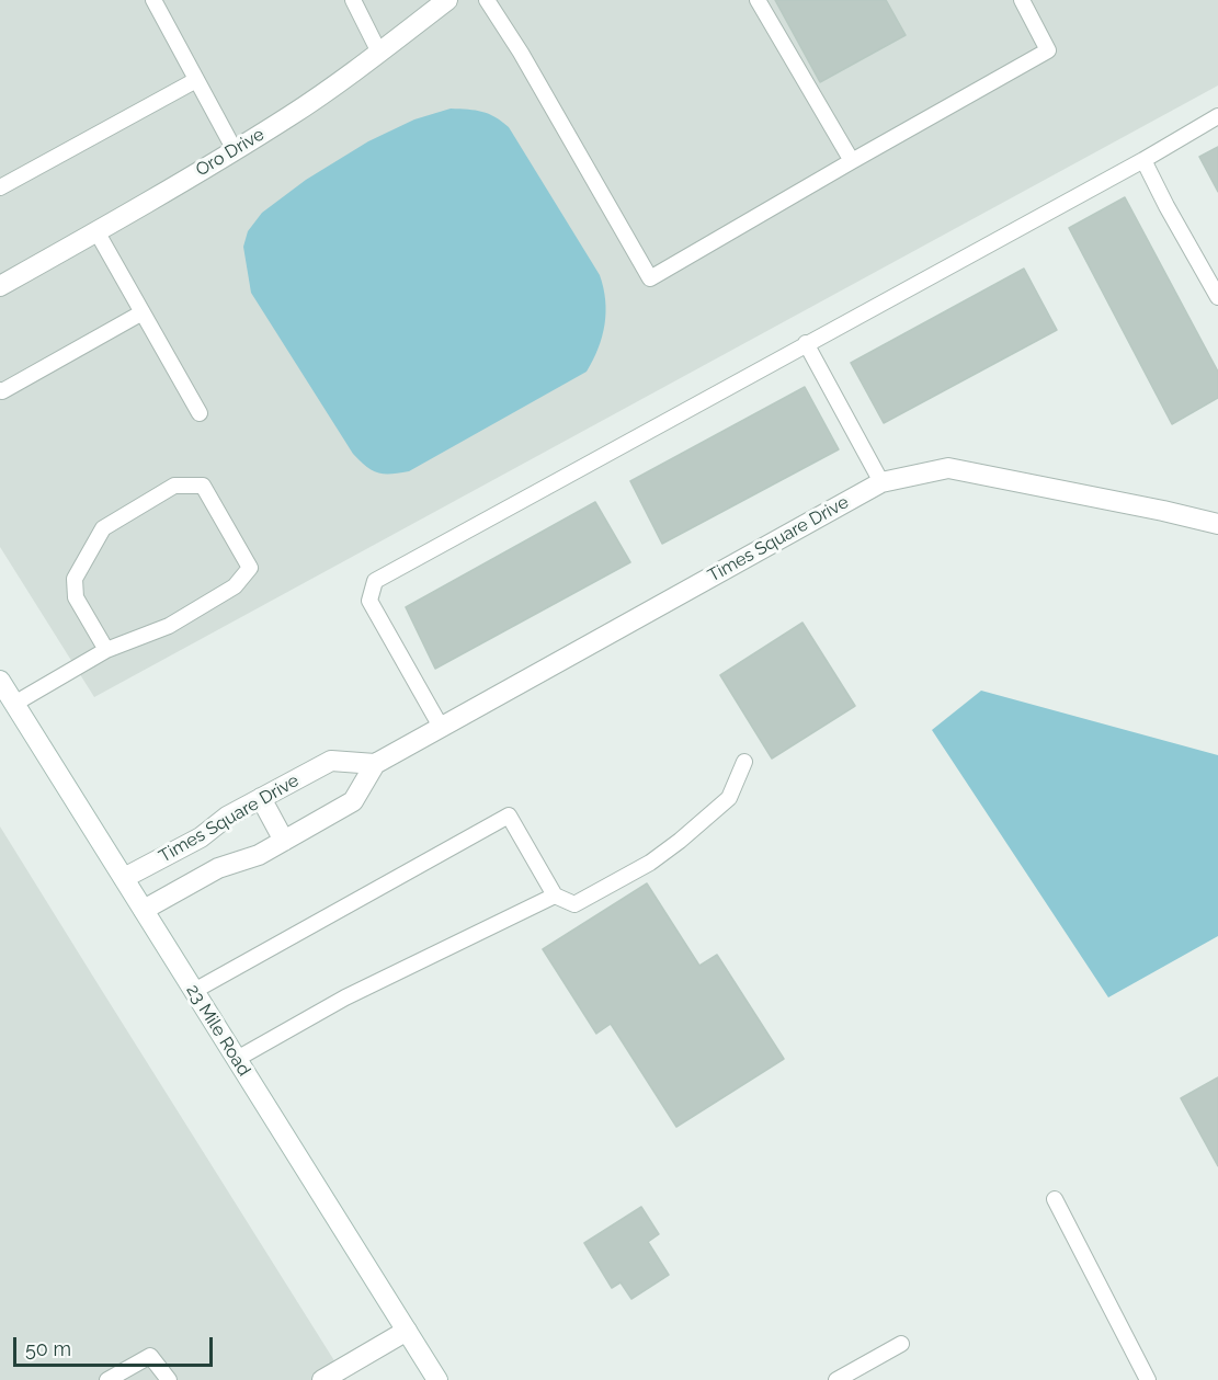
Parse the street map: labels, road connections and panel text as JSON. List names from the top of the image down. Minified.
{"streets":{"street":["Oro Drive","Times Square Drive","23 Mile Road"]},"crossings":[["Times Square Drive","23 Mile Road"]],"scale_bar":"50 m"}
